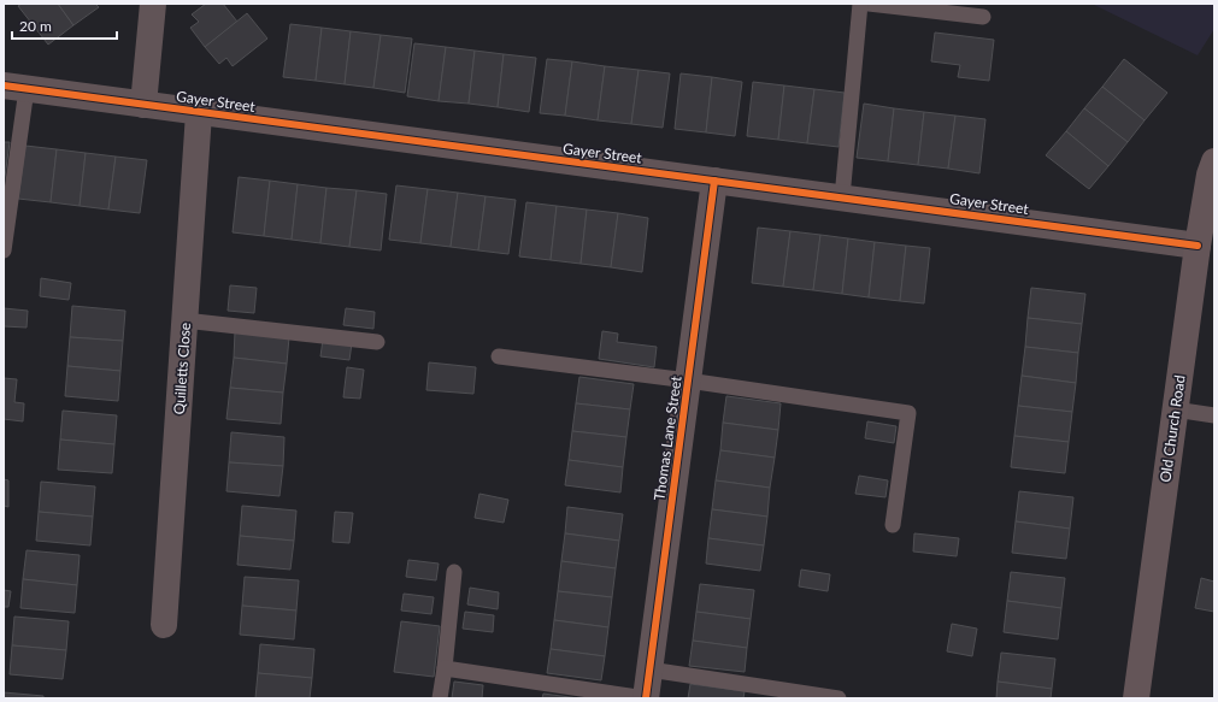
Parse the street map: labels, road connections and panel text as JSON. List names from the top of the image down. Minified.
{"streets":{"main road":["Old Church Road"],"street":["Gayer Street","Quilletts Close","Thomas Lane Street"]},"crossings":[["Gayer Street","Quilletts Close"],["Gayer Street","Old Church Road"],["Gayer Street","Thomas Lane Street"]],"scale_bar":"20 m"}
